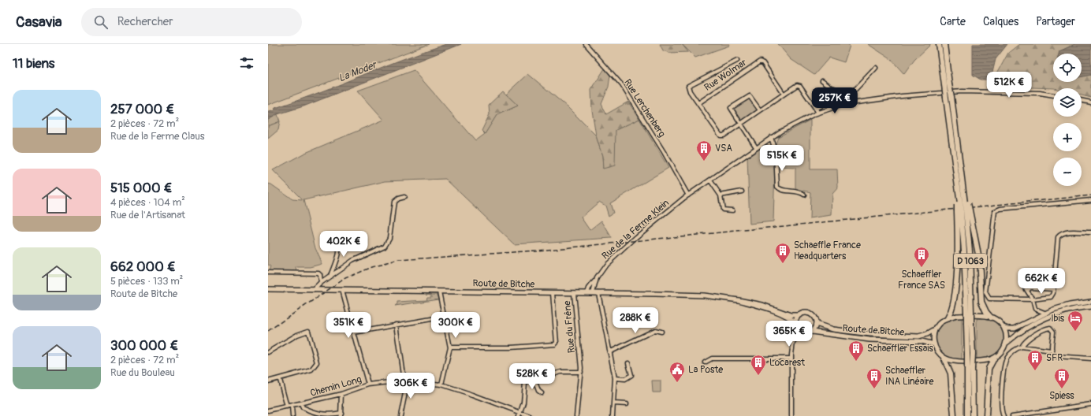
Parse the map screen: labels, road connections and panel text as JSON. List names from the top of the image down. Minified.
{"streets":{"highway":["D 1063"],"main road":["Route de Bitche"],"street":["Rue Wolmar","Rue Lerchenberg","Rue de la Ferme Klein","Rue du Frêne","Chemin Long"]},"crossings":[["Rue Lerchenberg","Rue de la Ferme Klein"],["Rue de la Ferme Klein","Route de Bitche"],["Route de Bitche","Rue du Frêne"]],"water":["La Moder"],"places":{"building":["VSA","Schaeffle France Headquarters","Schaeffler France SAS","Schaeffler Essais","SFR","Locarest","Schaeffler INA Linéaire","Spiess"],"hotel":["Ibis"],"public building":["La Poste"]},"page":{"header":"Casavia","search":"Rechercher","nav":["Carte","Calques","Partager"],"heading":"11 biens","map_buttons":["+","−"],"price":["512K €","257K €","515K €","402K €","662K €","288K €","351K €","300K €","365K €","528K €","306K €"],"list":[{"name":"257 000 €","note":"2 pièces · 72 m² · Rue de la Ferme Claus"},{"name":"515 000 €","note":"4 pièces · 104 m² · Rue de l'Artisanat"},{"name":"662 000 €","note":"5 pièces · 133 m² · Route de Bitche"},{"name":"300 000 €","note":"2 pièces · 72 m² · Rue du Bouleau"}]}}
